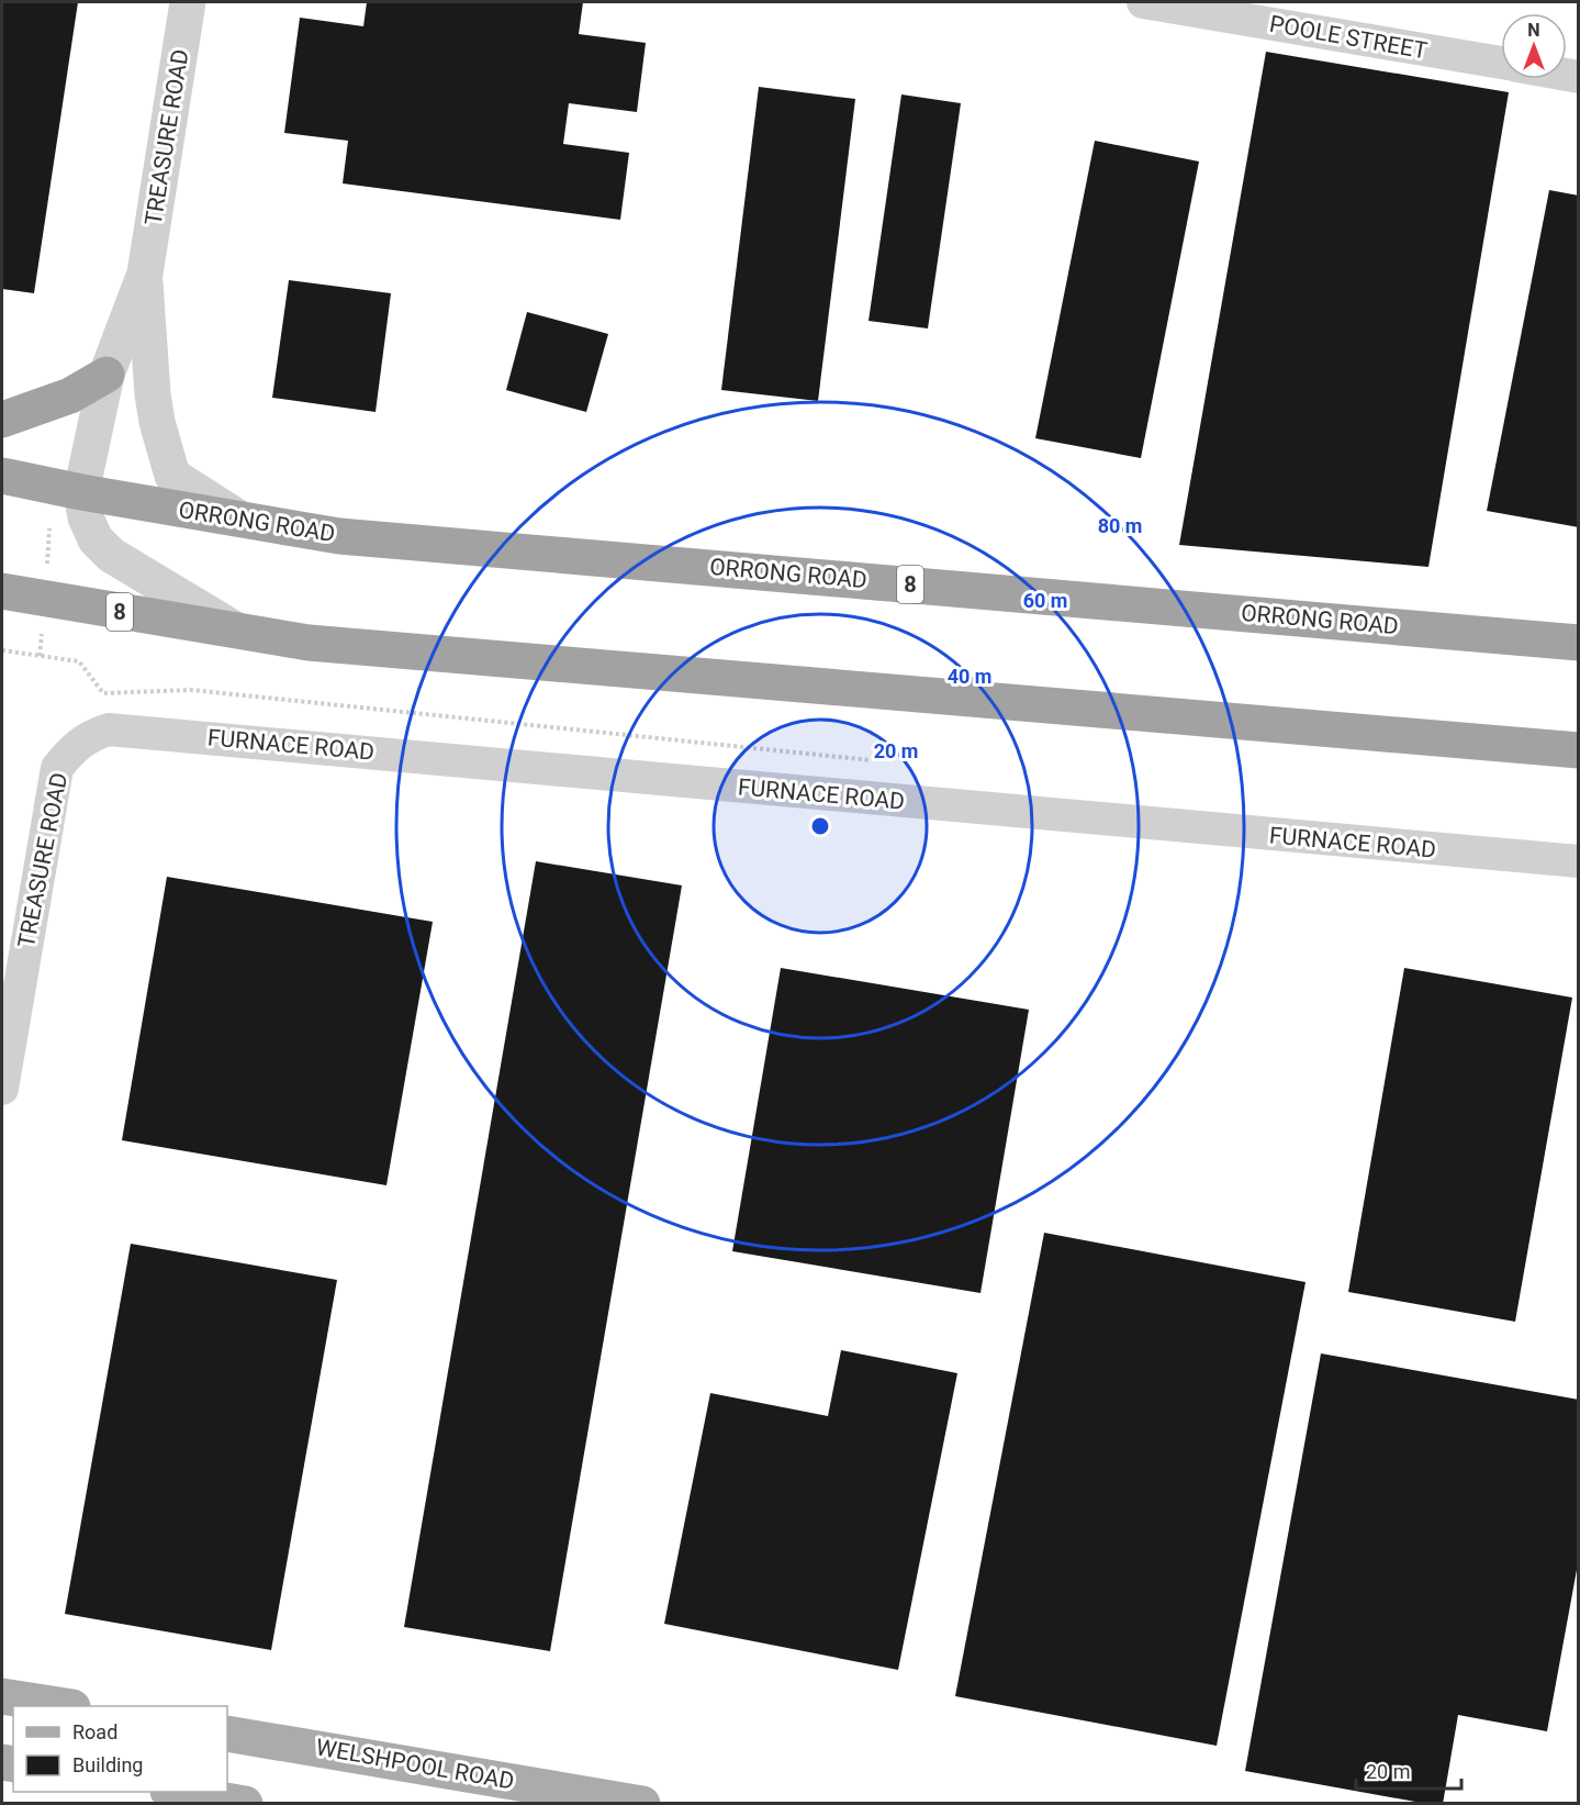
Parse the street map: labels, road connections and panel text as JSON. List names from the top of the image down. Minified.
{"streets":{"highway":["ORRONG ROAD","8"],"main road":["WELSHPOOL ROAD"],"street":["POOLE STREET","TREASURE ROAD","FURNACE ROAD"]},"crossings":[["TREASURE ROAD","ORRONG ROAD"],["TREASURE ROAD","8"],["TREASURE ROAD","FURNACE ROAD"]],"legend":["Road","Building"],"scale_bar":"20 m","north":"top","rings":["80 m","60 m","40 m","20 m"]}
